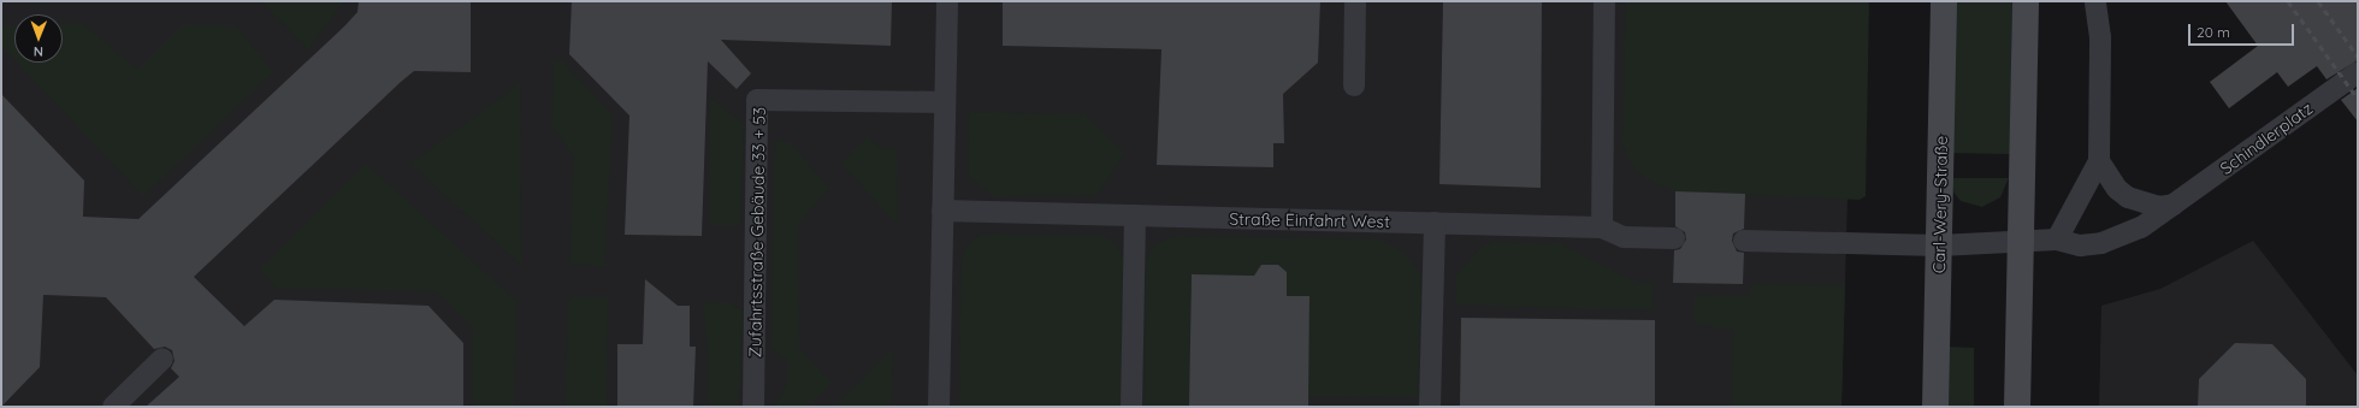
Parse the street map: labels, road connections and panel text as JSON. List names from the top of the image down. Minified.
{"streets":{"main road":["Carl-Wery-Straße"],"lane":["Schindlerplatz","Straße Einfahrt West","Zufahrtsstraße Gebäude 33 + 53"]},"crossings":[["Schindlerplatz","Carl-Wery-Straße"]],"scale_bar":"20 m","north":"bottom"}
